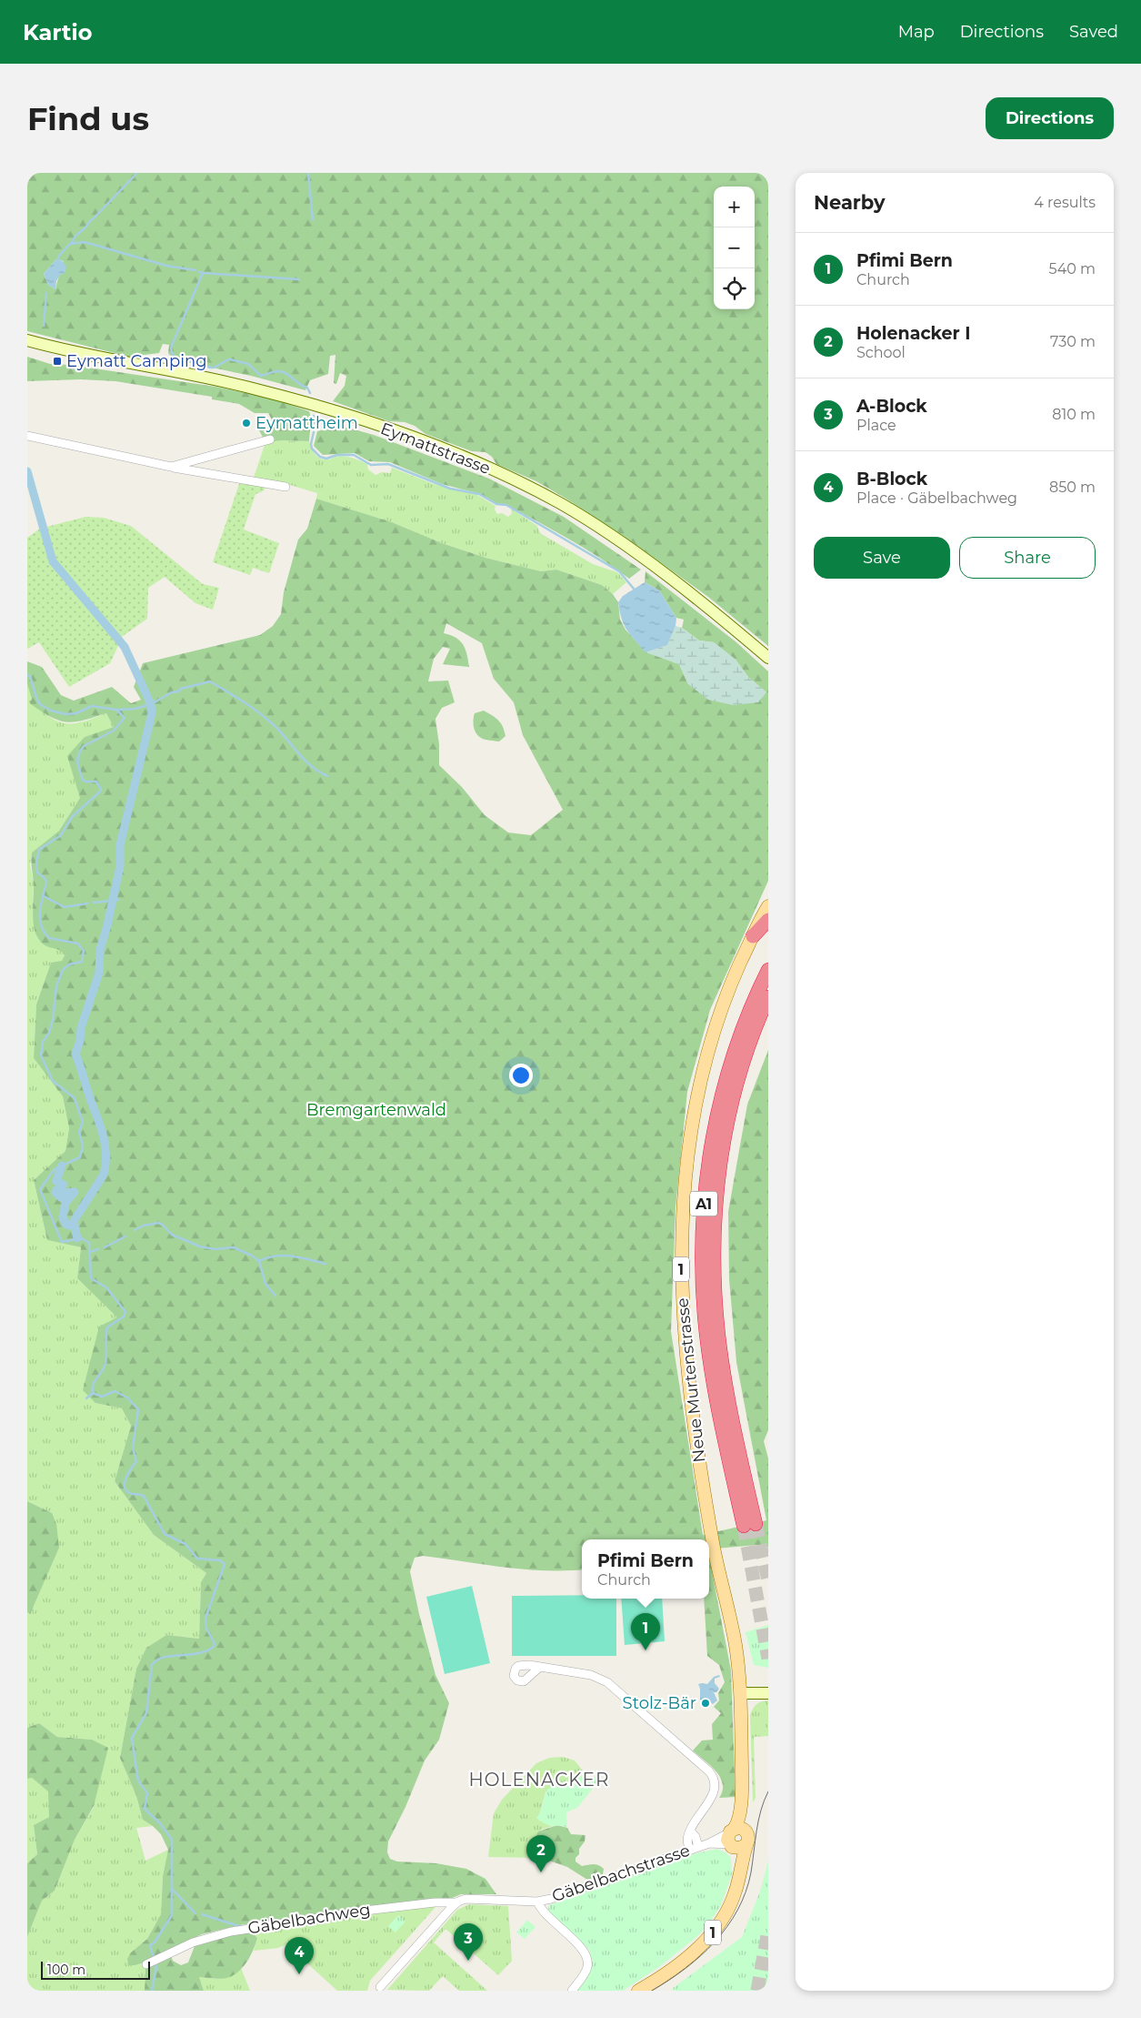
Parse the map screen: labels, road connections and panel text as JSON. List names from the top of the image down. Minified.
{"streets":{"highway":["A1"],"main road":["Eymattstrasse","1","Neue Murtenstrasse"],"street":["Gäbelbachstrasse","Gäbelbachweg"]},"crossings":[["1","Neue Murtenstrasse"],["Neue Murtenstrasse","Gäbelbachstrasse"],["Gäbelbachstrasse","Gäbelbachweg"]],"districts":["HOLENACKER"],"parks":["Bremgartenwald"],"places":{"transit":["Eymatt Camping"],"other":["Eymattheim","Stolz-Bär"]},"scale_bar":"100 m","page":{"header":"Kartio","nav":["Map","Directions","Saved"],"buttons":["Directions",["Save","Share"]],"title":"Find us","heading":["Nearby","4 results"],"map_buttons":["+","−"],"list":[{"mark":"1","name":"Pfimi Bern","note":"Church","value":"540 m"},{"mark":"2","name":"Holenacker I","note":"School","value":"730 m"},{"mark":"3","name":"A-Block","note":"Place","value":"810 m"},{"mark":"4","name":"B-Block","note":"Place · Gäbelbachweg","value":"850 m"}],"popup":["Pfimi Bern","Church"],"pins":["1","2","3","4"],"scale":"100 m"}}
